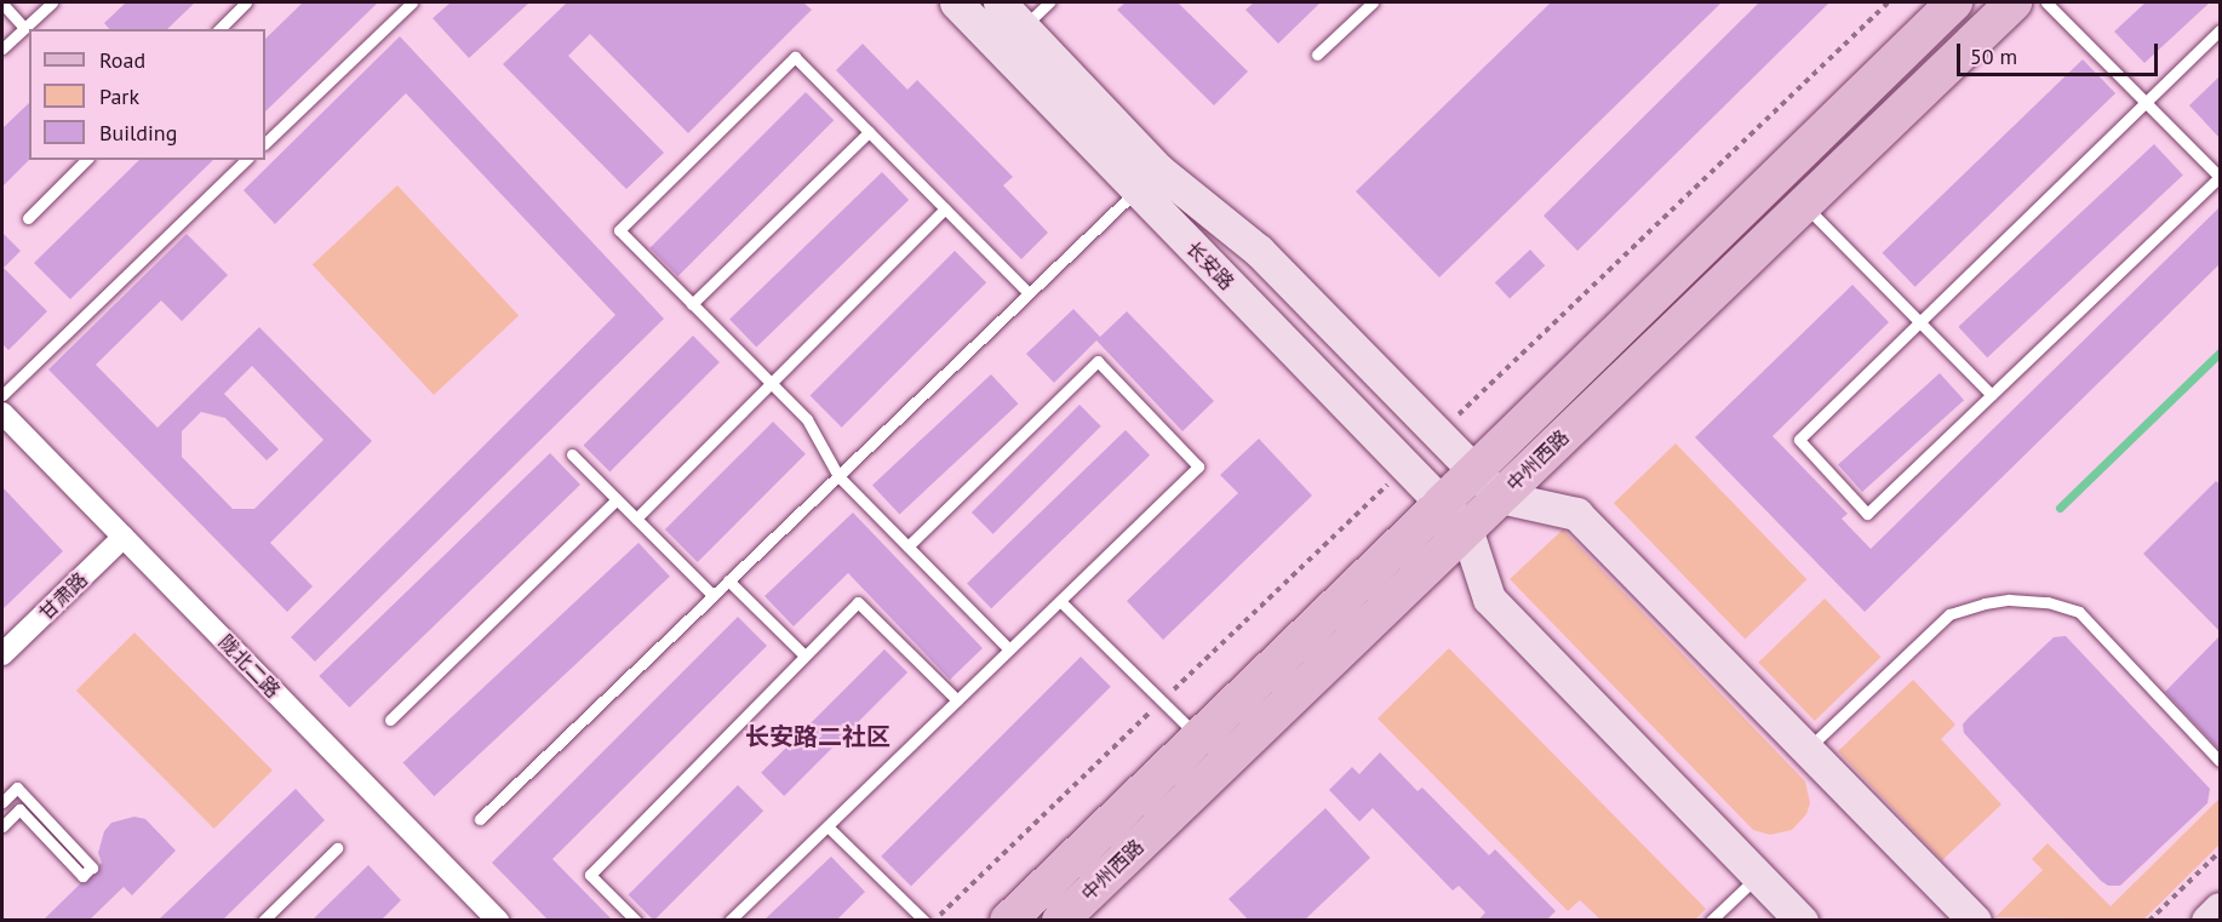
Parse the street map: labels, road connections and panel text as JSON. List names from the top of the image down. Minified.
{"streets":{"main road":["长安路","中州西路"],"street":["甘肃路","陇北二路"]},"crossings":[["长安路","中州西路"],["甘肃路","陇北二路"]],"districts":["长安路二社区"],"legend":["Road","Park","Building"],"scale_bar":"50 m"}
